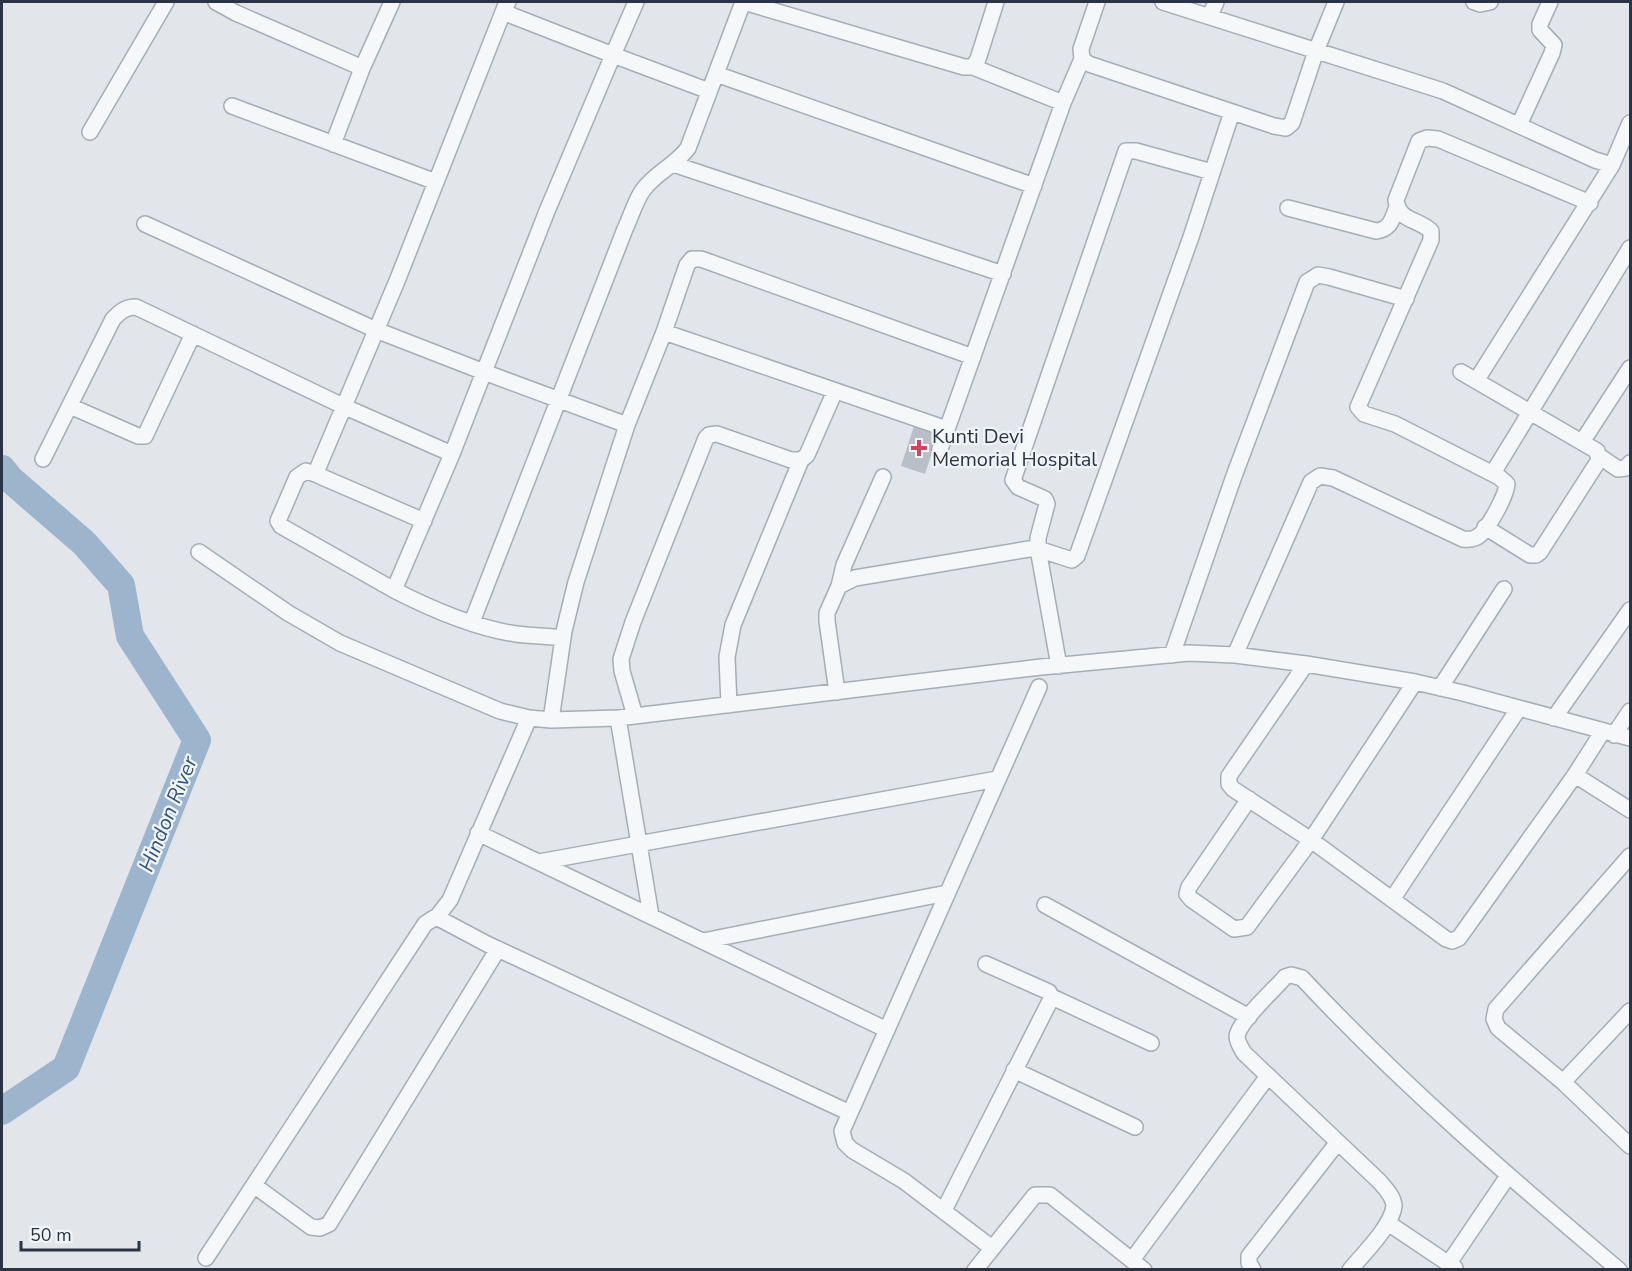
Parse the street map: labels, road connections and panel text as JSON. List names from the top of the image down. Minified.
{"water":["Hindon River"],"places":{"health":["Kunti Devi Memorial Hospital"]},"scale_bar":"50 m"}
